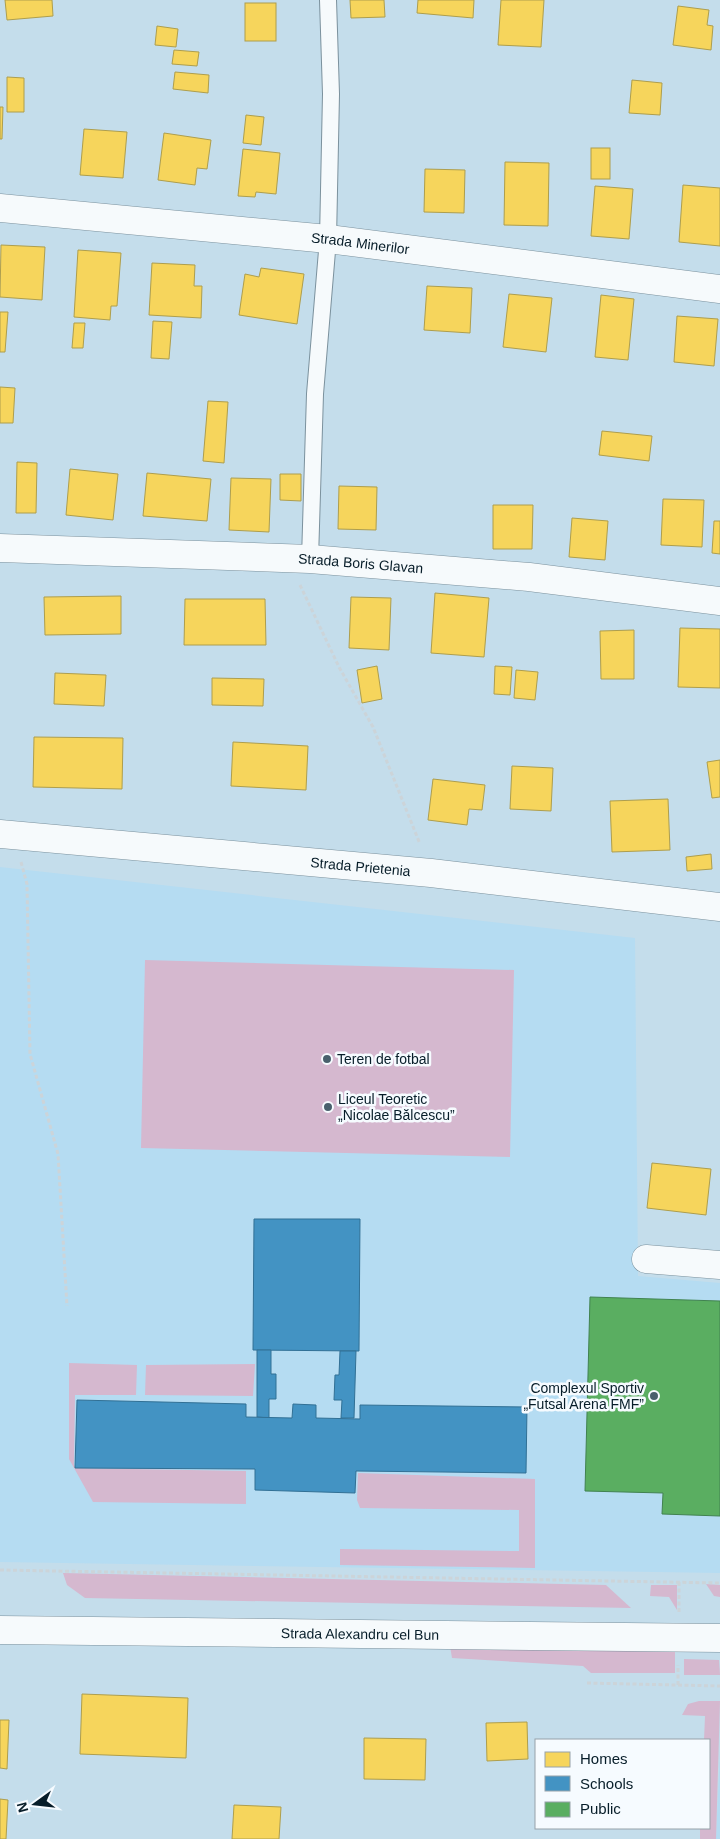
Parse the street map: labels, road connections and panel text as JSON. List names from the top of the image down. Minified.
{"streets":{"street":["Strada Minerilor","Strada Boris Glavan","Strada Prietenia","Strada Alexandru cel Bun"]},"places":["Teren de fotbal","Liceul Teoretic „Nicolae Bălcescu”","Complexul Sportiv „Futsal Arena FMF”"],"legend":["Homes","Schools","Public"],"north":"left"}
